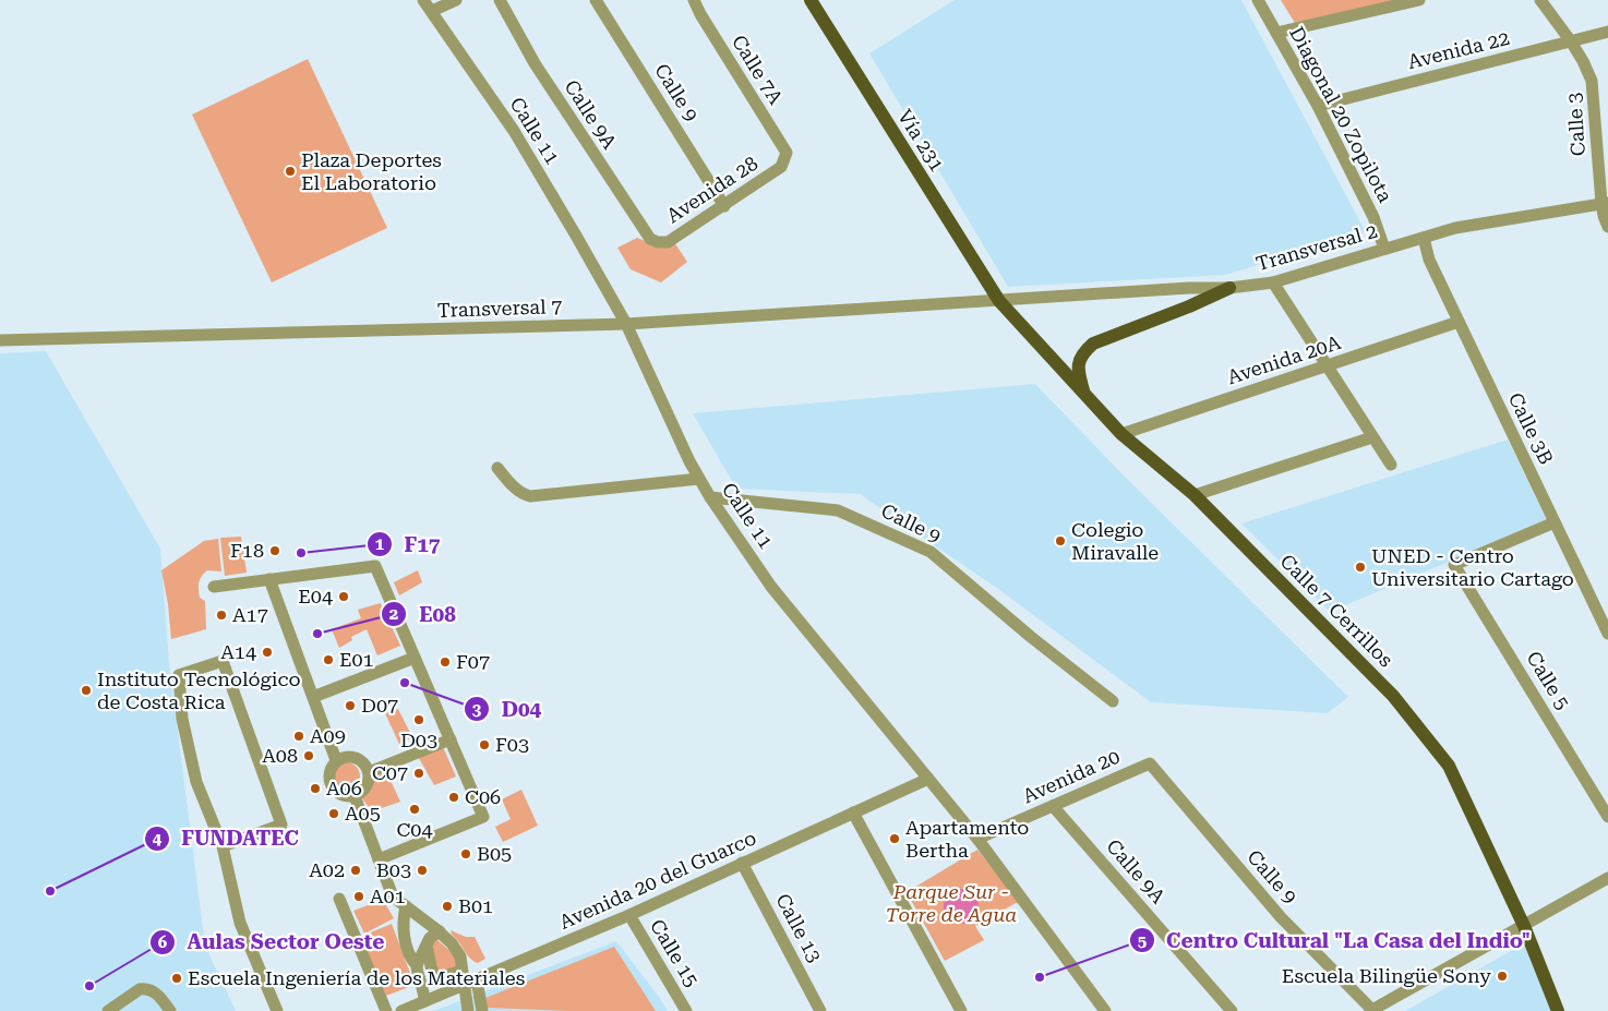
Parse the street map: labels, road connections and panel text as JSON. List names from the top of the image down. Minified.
{"streets":{"main road":["Vía 231","Calle 7 Cerrillos"],"street":["Avenida 22","Calle 7A","Calle 9","Calle 9A","Diagonal 20 Zopilota","Calle 3","Calle 11","Avenida 28","Transversal 2","Transversal 7","Avenida 20A","Calle 3B","Calle 5","Avenida 20","Avenida 20 del Guarco","Calle 13","Calle 15"]},"crossings":[["Avenida 22","Diagonal 20 Zopilota"],["Avenida 22","Calle 3"],["Calle 7A","Avenida 28"],["Calle 9","Calle 11"],["Calle 9","Avenida 28"],["Calle 9","Avenida 20"],["Calle 9A","Avenida 28"],["Calle 9A","Avenida 20"],["Diagonal 20 Zopilota","Transversal 2"],["Calle 3","Transversal 2"],["Calle 11","Transversal 7"],["Calle 11","Avenida 20"],["Calle 11","Avenida 20 del Guarco"],["Vía 231","Transversal 2"],["Vía 231","Transversal 7"],["Vía 231","Calle 7 Cerrillos"],["Transversal 2","Transversal 7"],["Transversal 2","Calle 3B"],["Transversal 2","Calle 7 Cerrillos"],["Transversal 7","Calle 7 Cerrillos"],["Avenida 20A","Calle 3B"],["Avenida 20A","Calle 7 Cerrillos"],["Calle 3B","Calle 5"],["Avenida 20 del Guarco","Calle 13"],["Avenida 20 del Guarco","Calle 15"]],"parks":["Parque Sur - Torre de Agua"],"places":["Plaza Deportes El Laboratorio","Colegio Miravalle","F18","F17","UNED - Centro Universitario Cartago","E04","A17","E08","A14","E01","F07","D04","Instituto Tecnológico de Costa Rica","D07","D03","A09","F03","A08","C07","A06","C06","C04","A05","Apartamento Bertha","B05","A02","B03","FUNDATEC","A01","B01","Escuela Bilingüe Sony","Centro Cultural \"La Casa del Indio\"","Escuela Ingeniería de los Materiales","Aulas Sector Oeste"]}
